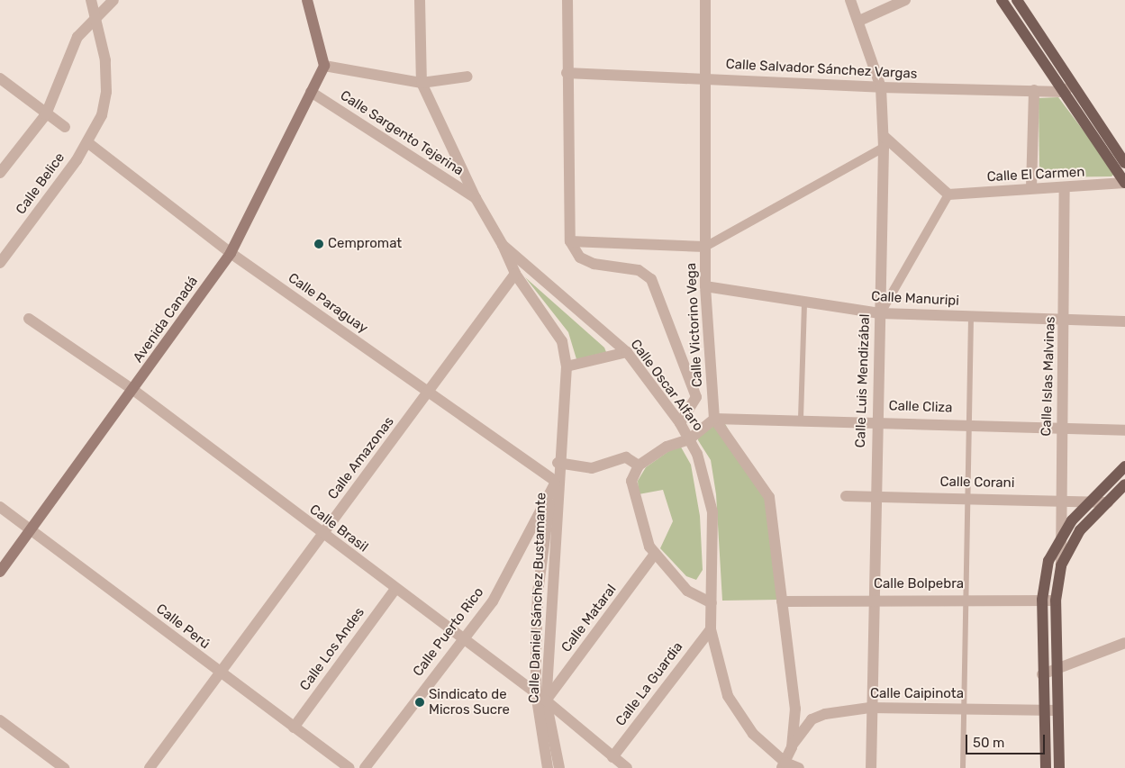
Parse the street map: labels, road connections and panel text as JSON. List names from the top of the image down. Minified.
{"streets":{"main road":["Avenida Canadá"],"street":["Calle Salvador Sánchez Vargas","Calle Sargento Tejerina","Calle El Carmen","Calle Belice","Calle Manuripi","Calle Paraguay","Calle Victorino Vega","Calle Islas Malvinas","Calle Luis Mendizábal","Calle Oscar Alfaro","Calle Cliza","Calle Amazonas","Calle Corani","Calle Brasil","Calle Bolpebra","Calle Daniel Sánchez Bustamante","Calle Mataral","Calle Perú","Calle Puerto Rico","Calle Los Andes","Calle La Guardia","Calle Caipinota"]},"crossings":[["Calle Salvador Sánchez Vargas","Calle Victorino Vega"],["Calle Salvador Sánchez Vargas","Calle Luis Mendizábal"],["Calle Sargento Tejerina","Avenida Canadá"],["Calle Sargento Tejerina","Calle Oscar Alfaro"],["Calle El Carmen","Calle Islas Malvinas"],["Calle Belice","Calle Paraguay"],["Calle Manuripi","Calle Victorino Vega"],["Calle Manuripi","Calle Islas Malvinas"],["Calle Manuripi","Calle Luis Mendizábal"],["Calle Paraguay","Avenida Canadá"],["Calle Paraguay","Calle Amazonas"],["Calle Paraguay","Calle Daniel Sánchez Bustamante"],["Calle Paraguay","Calle Puerto Rico"],["Avenida Canadá","Calle Brasil"],["Avenida Canadá","Calle Perú"],["Calle Victorino Vega","Calle Cliza"],["Calle Islas Malvinas","Calle Cliza"],["Calle Islas Malvinas","Calle Corani"],["Calle Luis Mendizábal","Calle Cliza"],["Calle Luis Mendizábal","Calle Corani"],["Calle Luis Mendizábal","Calle Bolpebra"],["Calle Luis Mendizábal","Calle Caipinota"],["Calle Oscar Alfaro","Calle Daniel Sánchez Bustamante"],["Calle Oscar Alfaro","Calle La Guardia"],["Calle Amazonas","Calle Brasil"],["Calle Amazonas","Calle Daniel Sánchez Bustamante"],["Calle Amazonas","Calle Perú"],["Calle Brasil","Calle Daniel Sánchez Bustamante"],["Calle Brasil","Calle Mataral"],["Calle Brasil","Calle Puerto Rico"],["Calle Brasil","Calle Los Andes"],["Calle Brasil","Calle La Guardia"],["Calle Daniel Sánchez Bustamante","Calle Mataral"],["Calle Daniel Sánchez Bustamante","Calle Puerto Rico"],["Calle Perú","Calle Los Andes"]],"places":["Cempromat","Sindicato de Micros Sucre"],"scale_bar":"50 m"}
